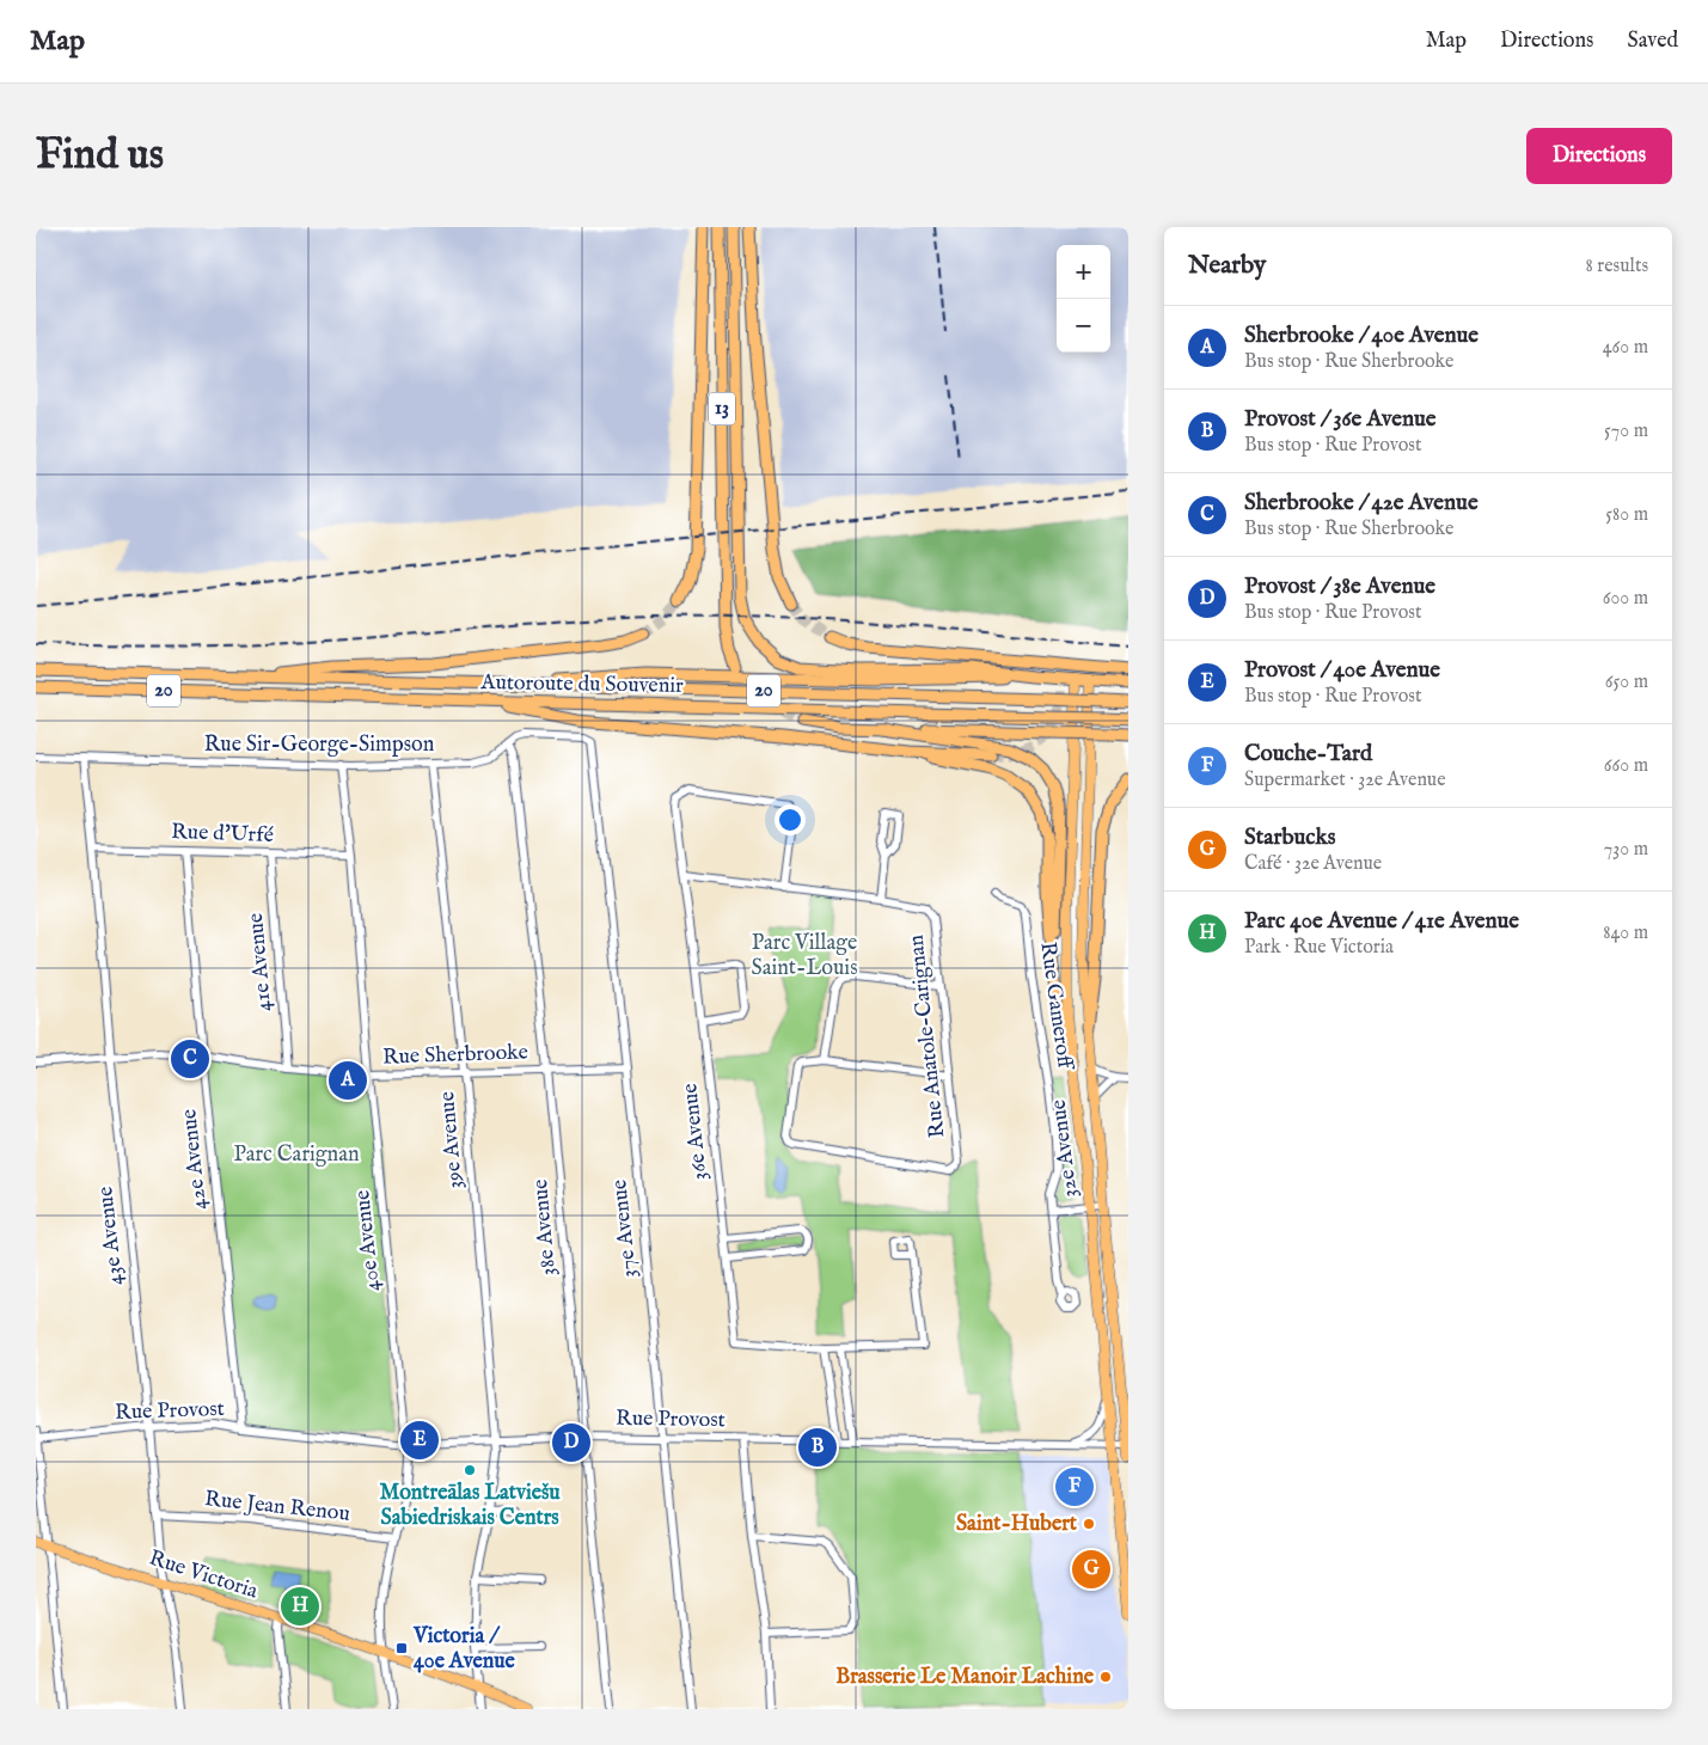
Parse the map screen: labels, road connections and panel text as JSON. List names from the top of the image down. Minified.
{"streets":{"highway":["13","Autoroute du Souvenir","20"],"main road":["32e Avenue","Rue Victoria"],"street":["Rue Sir-George-Simpson","Rue d'Urfé","41e Avenue","Rue Gameroff","Rue Anatole-Carignan","Rue Sherbrooke","36e Avenue","39e Avenue","42e Avenue","38e Avenue","37e Avenue","43e Avenue","40e Avenue","Rue Provost","Rue Jean Renou"]},"crossings":[["Rue Sir-George-Simpson","39e Avenue"],["Rue Sir-George-Simpson","38e Avenue"],["Rue Sir-George-Simpson","37e Avenue"],["Rue Sir-George-Simpson","43e Avenue"],["Rue Sir-George-Simpson","40e Avenue"],["Rue d'Urfé","41e Avenue"],["Rue d'Urfé","42e Avenue"],["Rue d'Urfé","43e Avenue"],["Rue d'Urfé","40e Avenue"],["41e Avenue","Rue Sherbrooke"],["Rue Anatole-Carignan","36e Avenue"],["Rue Sherbrooke","39e Avenue"],["Rue Sherbrooke","42e Avenue"],["Rue Sherbrooke","38e Avenue"],["Rue Sherbrooke","37e Avenue"],["Rue Sherbrooke","43e Avenue"],["Rue Sherbrooke","40e Avenue"],["39e Avenue","Rue Provost"],["39e Avenue","Rue Victoria"],["32e Avenue","Rue Provost"],["42e Avenue","Rue Provost"],["38e Avenue","Rue Provost"],["37e Avenue","Rue Provost"],["43e Avenue","Rue Provost"],["43e Avenue","Rue Jean Renou"],["43e Avenue","Rue Victoria"],["40e Avenue","Rue Provost"],["40e Avenue","Rue Jean Renou"],["40e Avenue","Rue Victoria"]],"parks":["Parc Village Saint-Louis","Parc Carignan"],"places":{"other":["Montreālas Latviešu Sabiedriskais Centrs","Saint-Hubert","Brasserie Le Manoir Lachine"],"transit":["Victoria / 40e Avenue"]},"page":{"header":"Map","nav":["Map","Directions","Saved"],"buttons":"Directions","title":"Find us","heading":["Nearby","8 results"],"map_buttons":["+","−"],"list":[{"mark":"A","name":"Sherbrooke / 40e Avenue","note":"Bus stop · Rue Sherbrooke","value":"460 m"},{"mark":"B","name":"Provost / 36e Avenue","note":"Bus stop · Rue Provost","value":"570 m"},{"mark":"C","name":"Sherbrooke / 42e Avenue","note":"Bus stop · Rue Sherbrooke","value":"580 m"},{"mark":"D","name":"Provost / 38e Avenue","note":"Bus stop · Rue Provost","value":"600 m"},{"mark":"E","name":"Provost / 40e Avenue","note":"Bus stop · Rue Provost","value":"650 m"},{"mark":"F","name":"Couche-Tard","note":"Supermarket · 32e Avenue","value":"660 m"},{"mark":"G","name":"Starbucks","note":"Café · 32e Avenue","value":"730 m"},{"mark":"H","name":"Parc 40e Avenue / 41e Avenue","note":"Park · Rue Victoria","value":"840 m"}],"pins":["C","A","E","D","B","F","G","H"]}}
